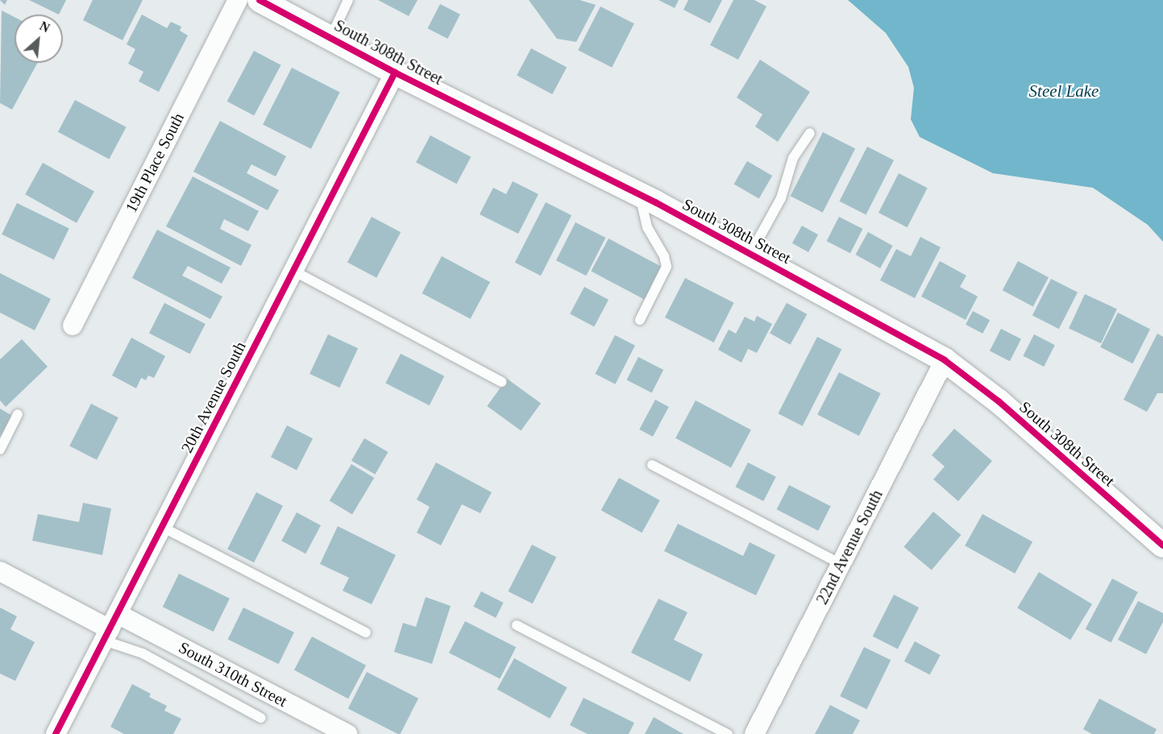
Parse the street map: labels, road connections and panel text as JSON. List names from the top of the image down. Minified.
{"streets":{"street":["South 308th Street","19th Place South","20th Avenue South","22nd Avenue South","South 310th Street"]},"crossings":[["South 308th Street","20th Avenue South"],["South 308th Street","22nd Avenue South"],["20th Avenue South","South 310th Street"]],"water":["Steel Lake"],"north":"top right"}
